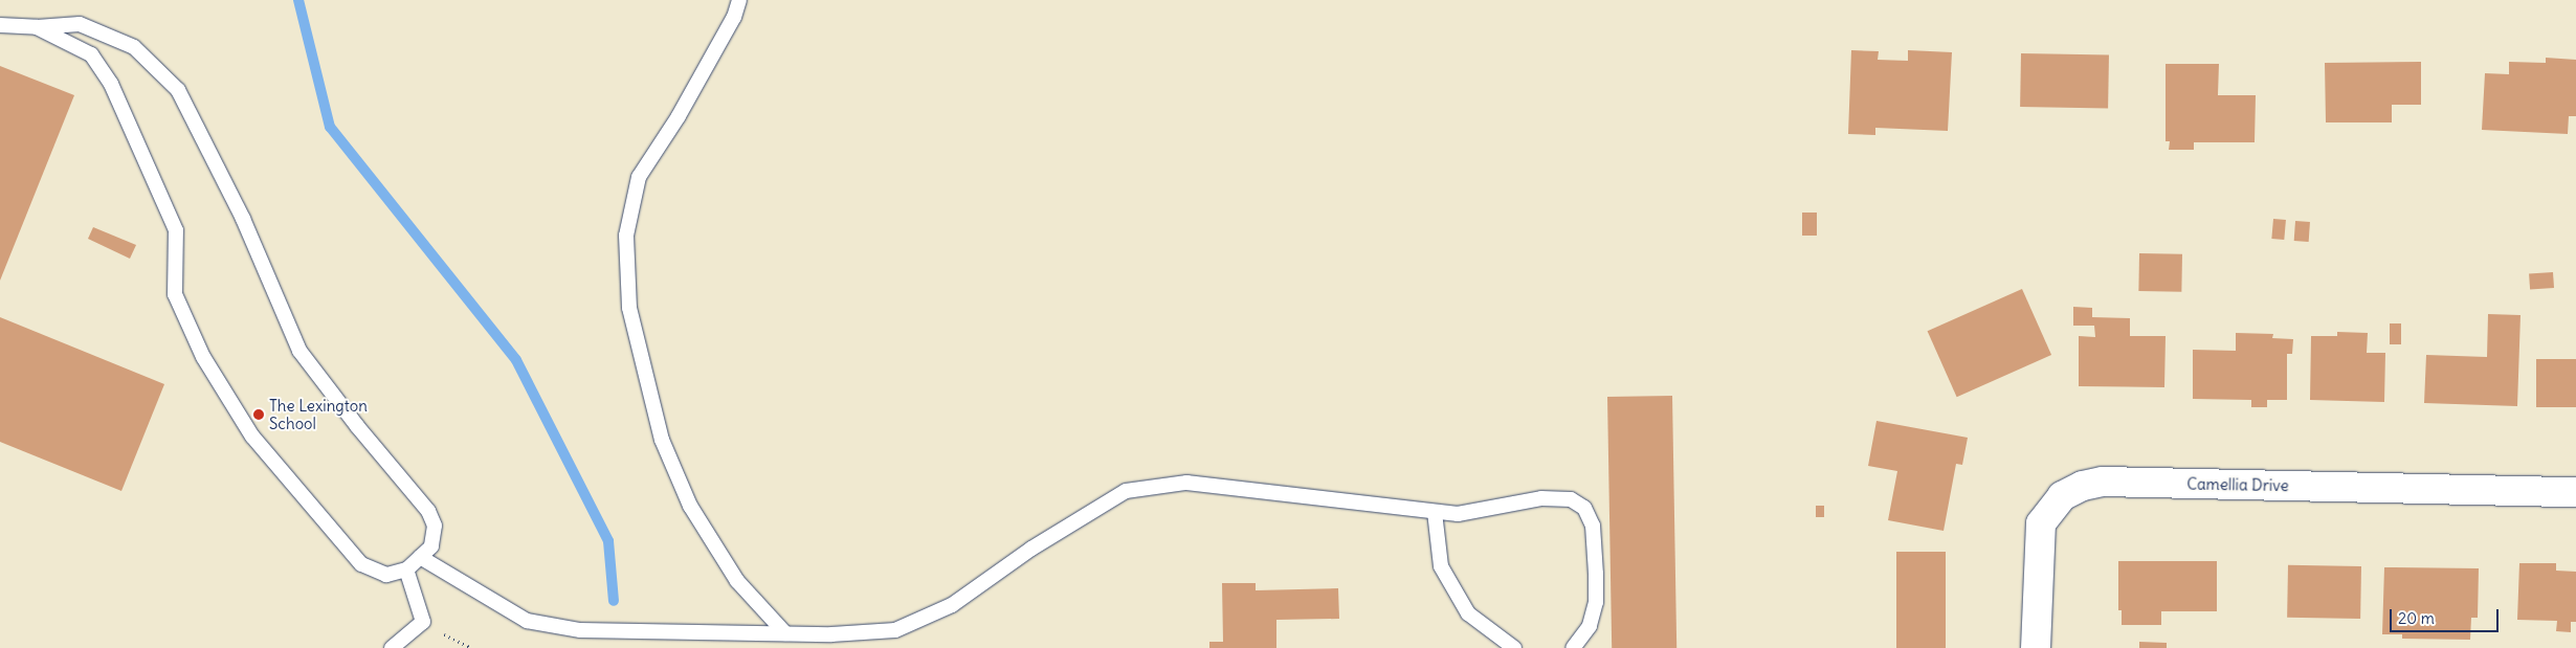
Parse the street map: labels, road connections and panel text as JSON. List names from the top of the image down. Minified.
{"streets":{"street":["Camellia Drive"]},"places":["The Lexington School"],"scale_bar":"20 m"}
